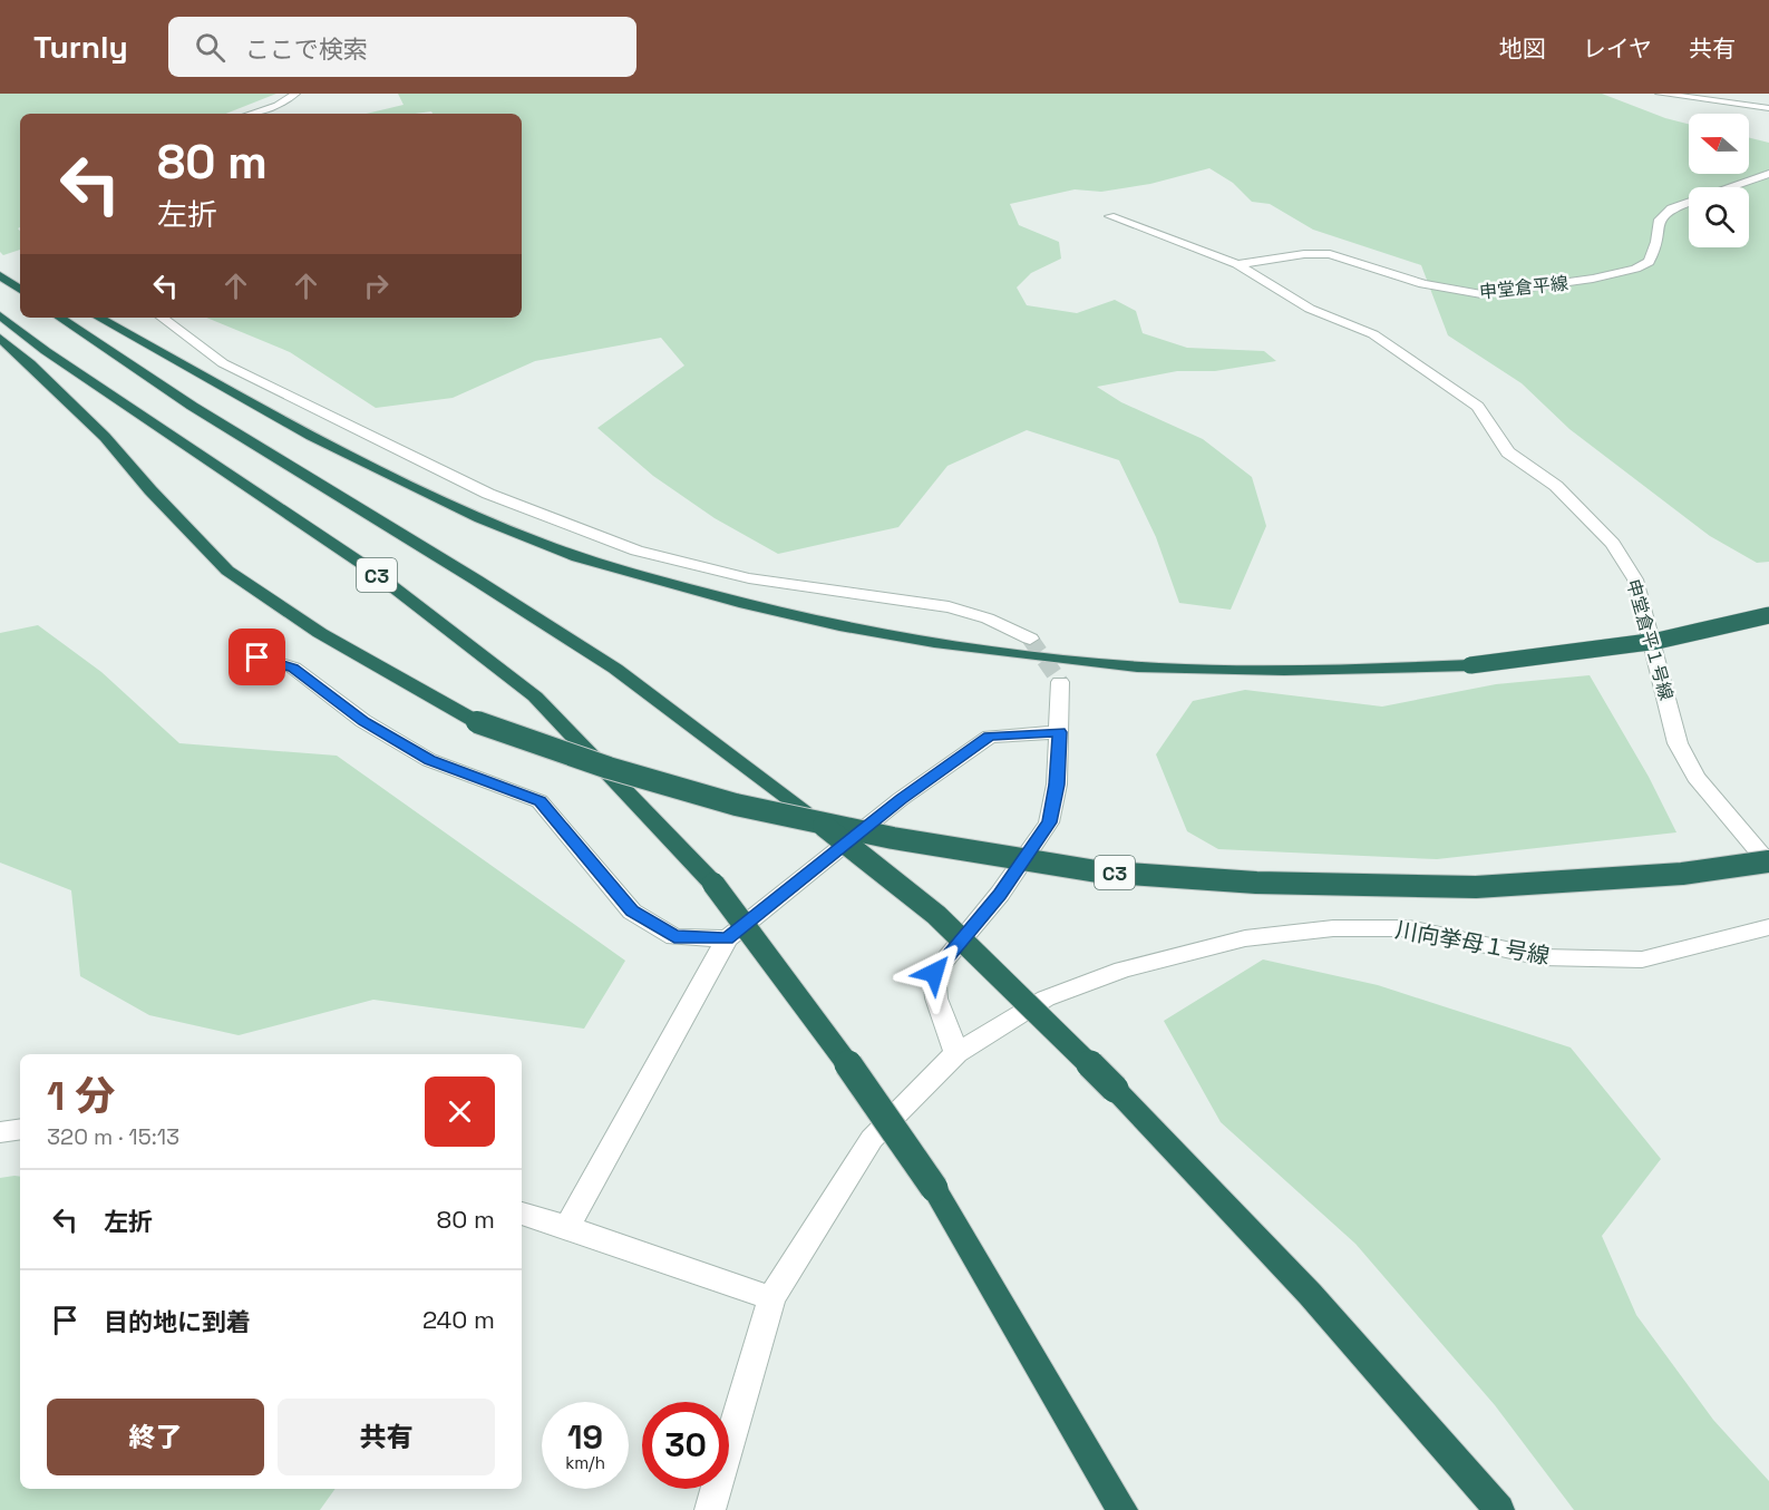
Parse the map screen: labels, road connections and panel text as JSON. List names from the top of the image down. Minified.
{"streets":{"highway":["C3"],"street":["申堂倉平線","申堂倉平１号線","川向挙母１号線"]},"crossings":[["申堂倉平線","申堂倉平１号線"],["C3","申堂倉平１号線"]],"north":"left","page":{"header":"Turnly","search":"ここで検索","nav":["地図","レイヤ","共有"],"turn":["80 m","左折"],"heading":["1 分","320 m · 15:13"],"list":[{"name":"左折","value":"80 m"},{"name":"目的地に到着","value":"240 m"}],"buttons":["終了","共有"],"speed":"19 km/h","limit":"30"}}
